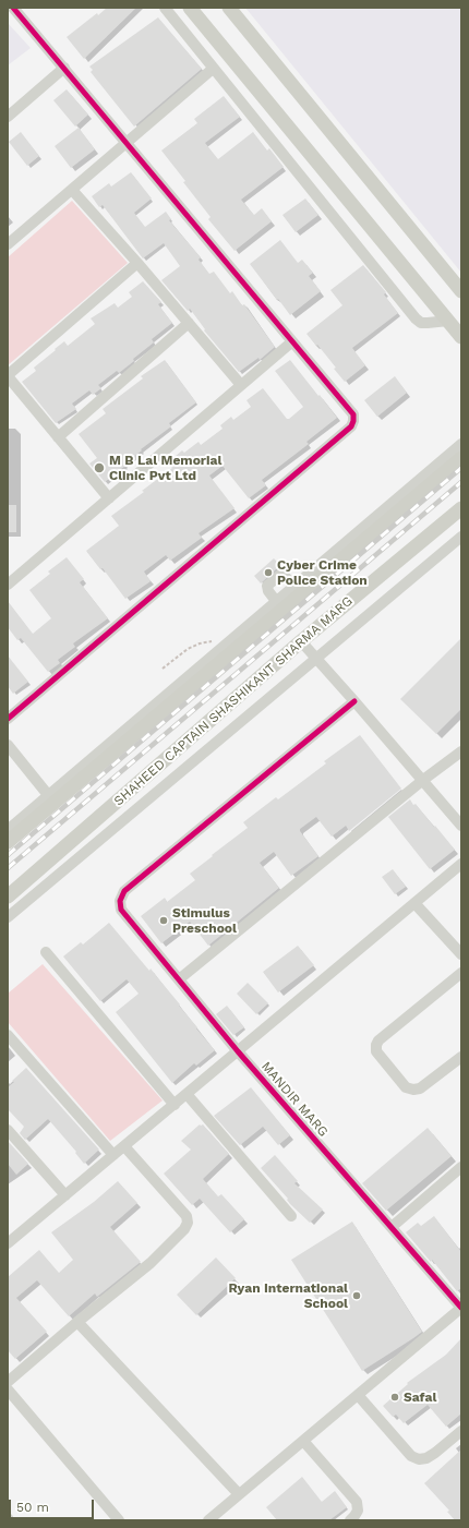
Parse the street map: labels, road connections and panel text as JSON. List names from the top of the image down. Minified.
{"streets":{"main road":["SHAHEED CAPTAIN SHASHIKANT SHARMA MARG"],"street":["MANDIR MARG"]},"places":["M B Lal Memorial Clinic Pvt Ltd","Cyber Crime Police Station","Stimulus Preschool","Ryan International School","Safal"],"scale_bar":"50 m"}
